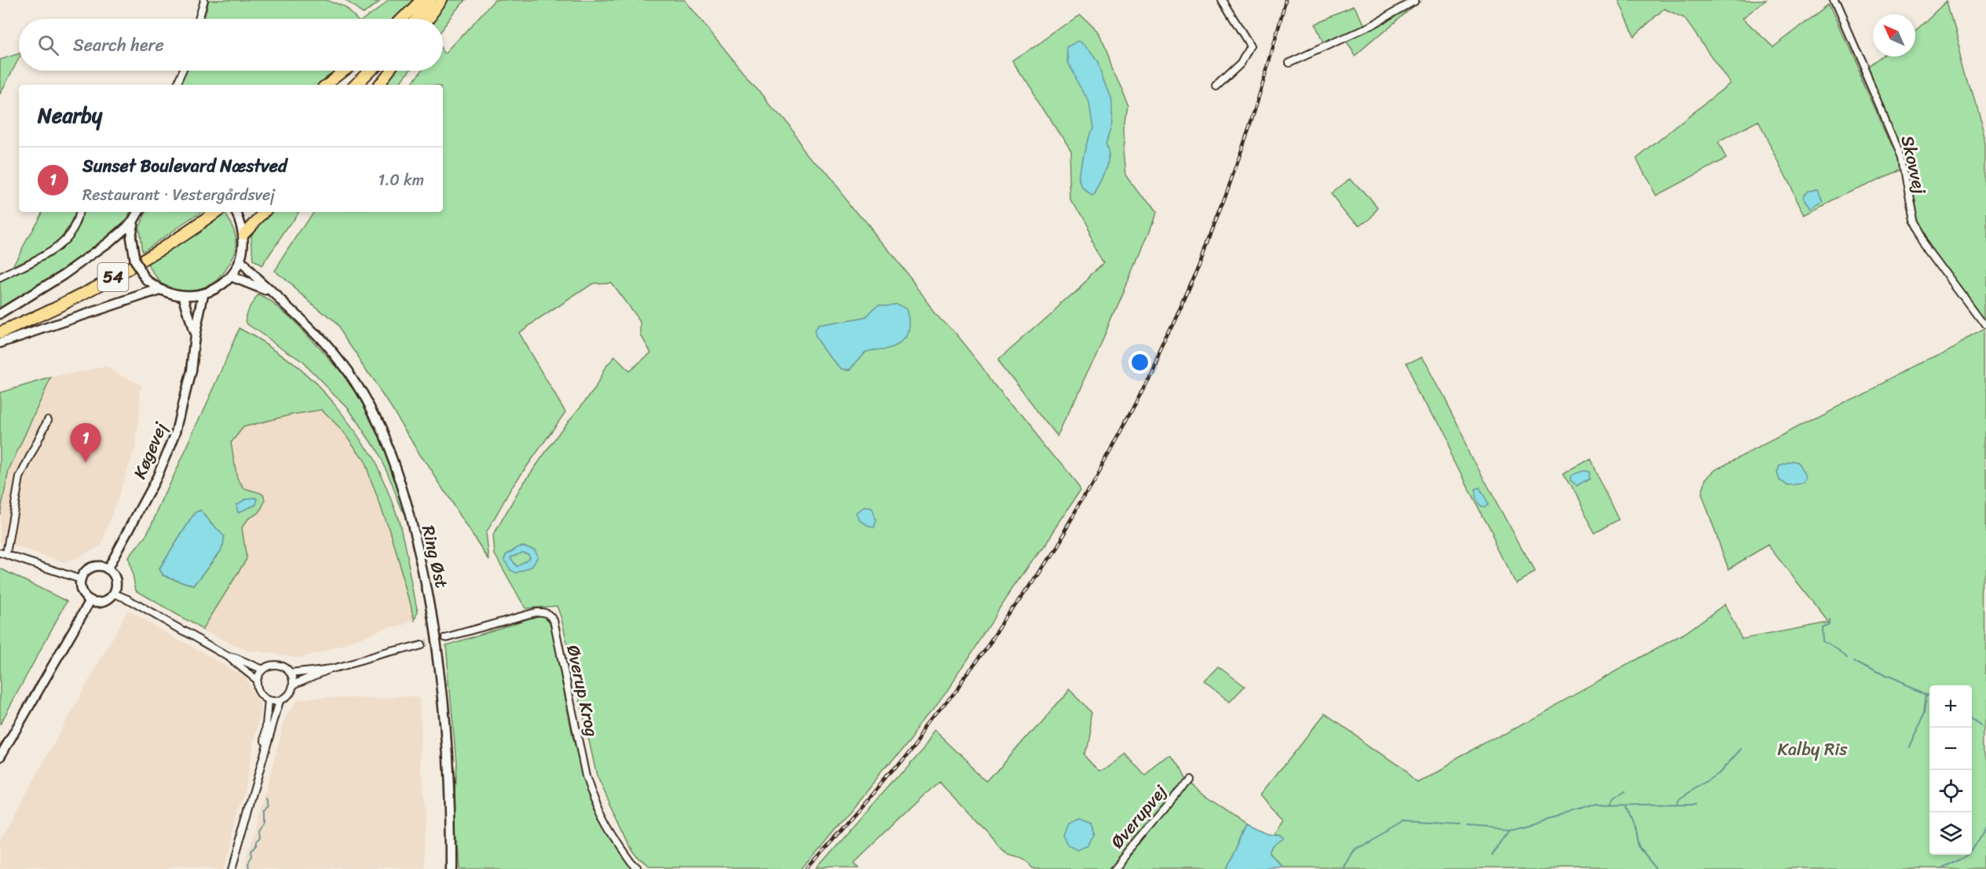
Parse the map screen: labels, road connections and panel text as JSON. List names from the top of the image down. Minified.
{"streets":{"highway":["54"],"main road":["Køgevej","Ring Øst"],"street":["Skovvej","Øverup Krog","Øverupvej"]},"parks":["Kalby Ris"],"north":"top left","page":{"search":"Search here","heading":"Nearby","list":[{"mark":"1","name":"Sunset Boulevard Næstved","note":"Restaurant · Vestergårdsvej","value":"1.0 km"}],"pins":"1","map_buttons":["+","−"]}}
